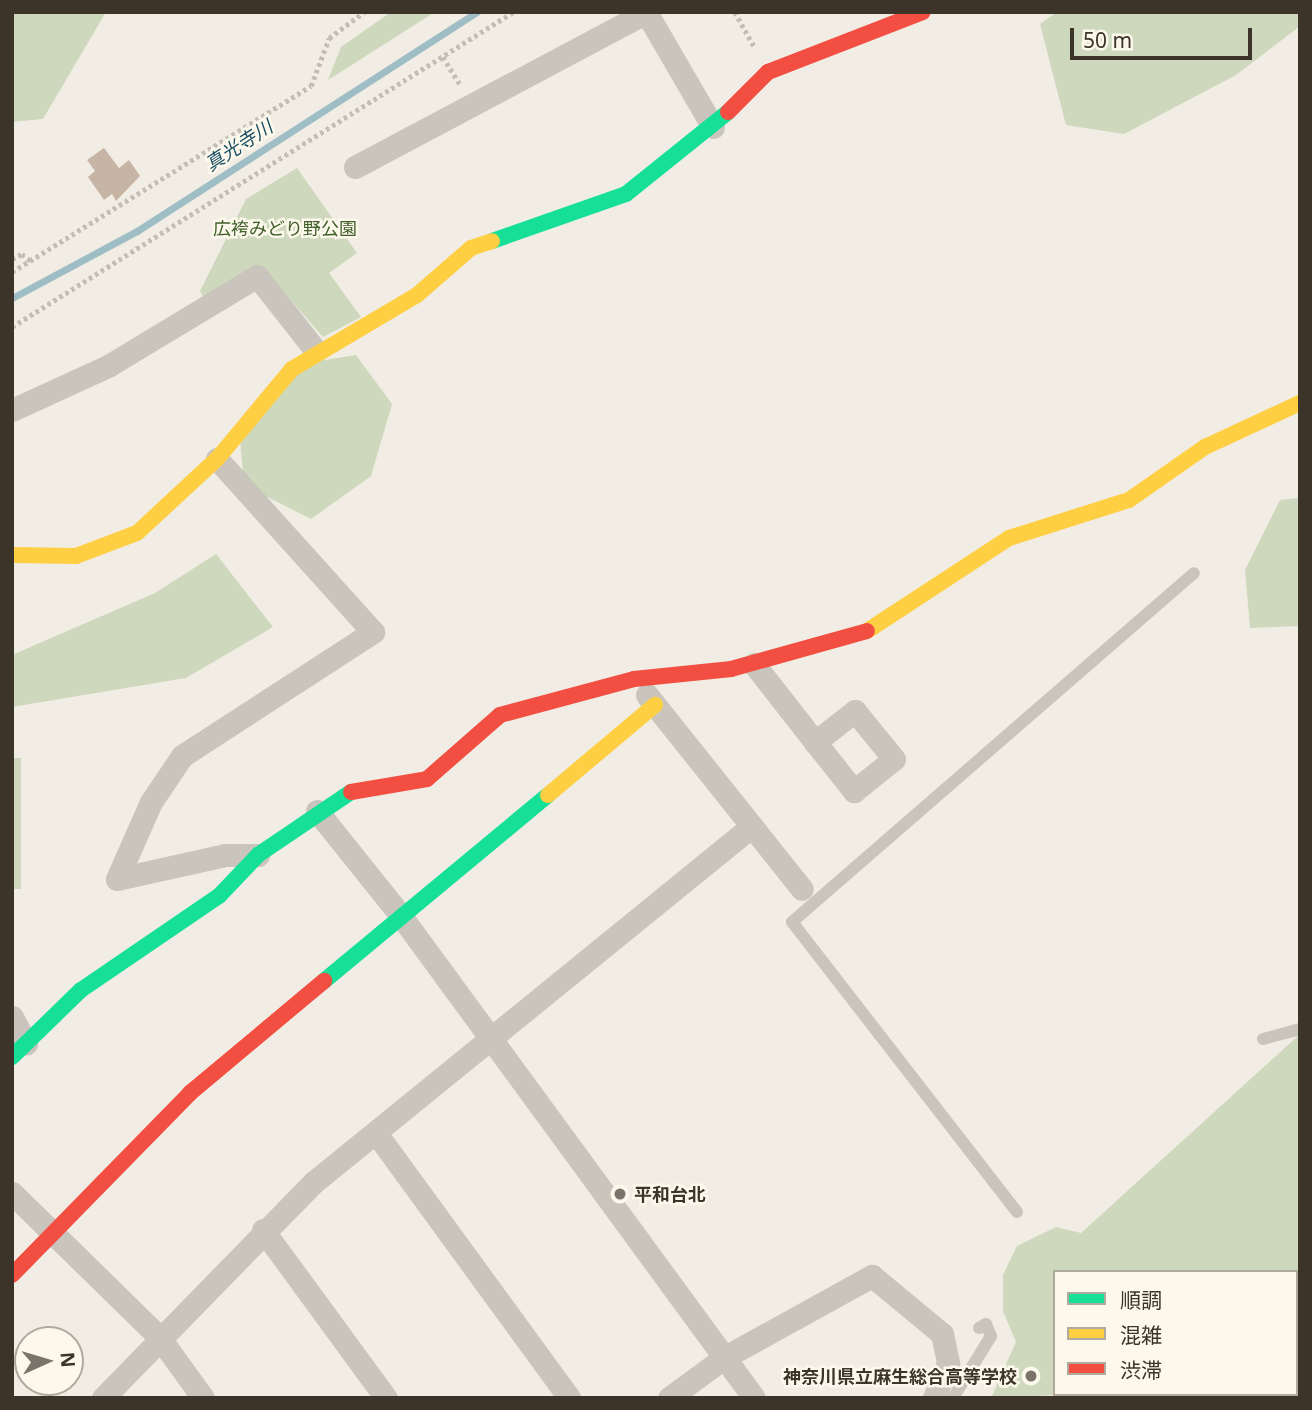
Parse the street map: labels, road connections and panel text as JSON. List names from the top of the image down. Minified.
{"water":["真光寺川"],"parks":["広袴みどり野公園"],"places":["平和台北","神奈川県立麻生総合高等学校"],"legend":["順調","混雑","渋滞"],"scale_bar":"50 m","north":"right"}
